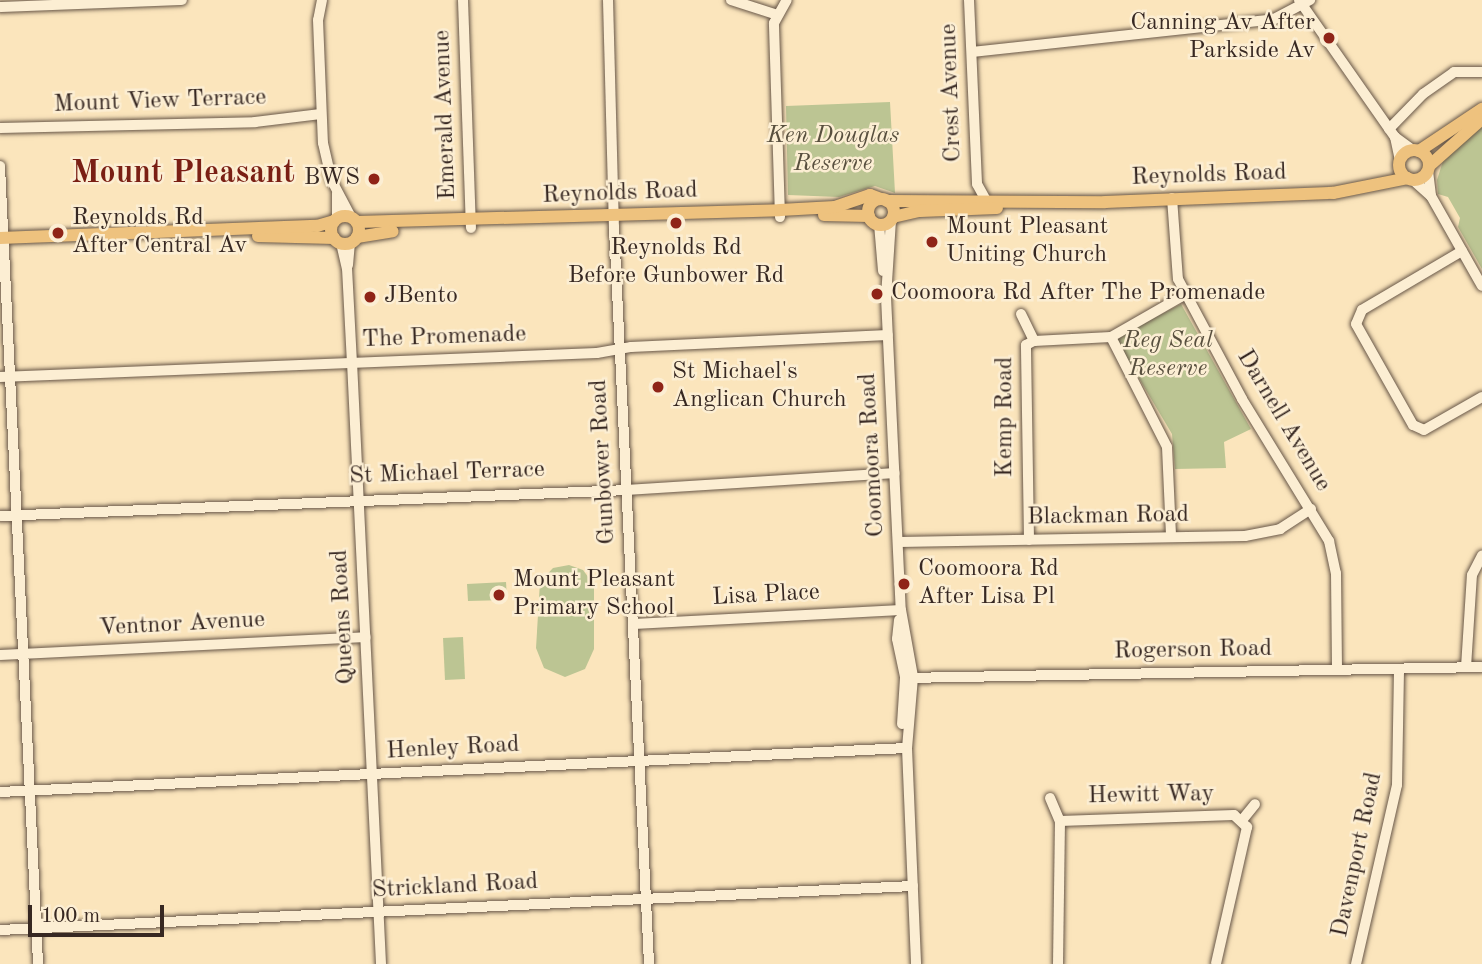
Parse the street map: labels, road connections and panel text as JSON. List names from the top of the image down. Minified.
{"streets":{"main road":["Reynolds Road"],"street":["Crest Avenue","Mount View Terrace","Emerald Avenue","The Promenade","Kemp Road","Darnell Avenue","Coomoora Road","Gunbower Road","St Michael Terrace","Blackman Road","Lisa Place","Queens Road","Ventnor Avenue","Rogerson Road","Henley Road","Hewitt Way","Davenport Road","Strickland Road"]},"crossings":[["Crest Avenue","Reynolds Road"],["Emerald Avenue","Reynolds Road"],["Reynolds Road","Darnell Avenue"],["Reynolds Road","Coomoora Road"],["Reynolds Road","Gunbower Road"],["Reynolds Road","Queens Road"],["The Promenade","Coomoora Road"],["The Promenade","Gunbower Road"],["The Promenade","Queens Road"],["Kemp Road","Darnell Avenue"],["Kemp Road","Blackman Road"],["Darnell Avenue","Blackman Road"],["Darnell Avenue","Rogerson Road"],["Coomoora Road","St Michael Terrace"],["Coomoora Road","Blackman Road"],["Coomoora Road","Lisa Place"],["Coomoora Road","Rogerson Road"],["Coomoora Road","Henley Road"],["Coomoora Road","Strickland Road"],["Gunbower Road","St Michael Terrace"],["Gunbower Road","Lisa Place"],["Gunbower Road","Henley Road"],["Gunbower Road","Strickland Road"],["St Michael Terrace","Queens Road"],["Queens Road","Ventnor Avenue"],["Queens Road","Henley Road"],["Queens Road","Strickland Road"],["Rogerson Road","Davenport Road"]],"districts":["Mount Pleasant"],"parks":["Ken Douglas Reserve","Reg Seal Reserve"],"places":["Canning Av After Parkside Av","BWS","Reynolds Rd Before Gunbower Rd","Reynolds Rd After Central Av","Mount Pleasant Uniting Church","Coomoora Rd After The Promenade","JBento","St Michael's Anglican Church","Coomoora Rd After Lisa Pl","Mount Pleasant Primary School"],"scale_bar":"100 m"}
